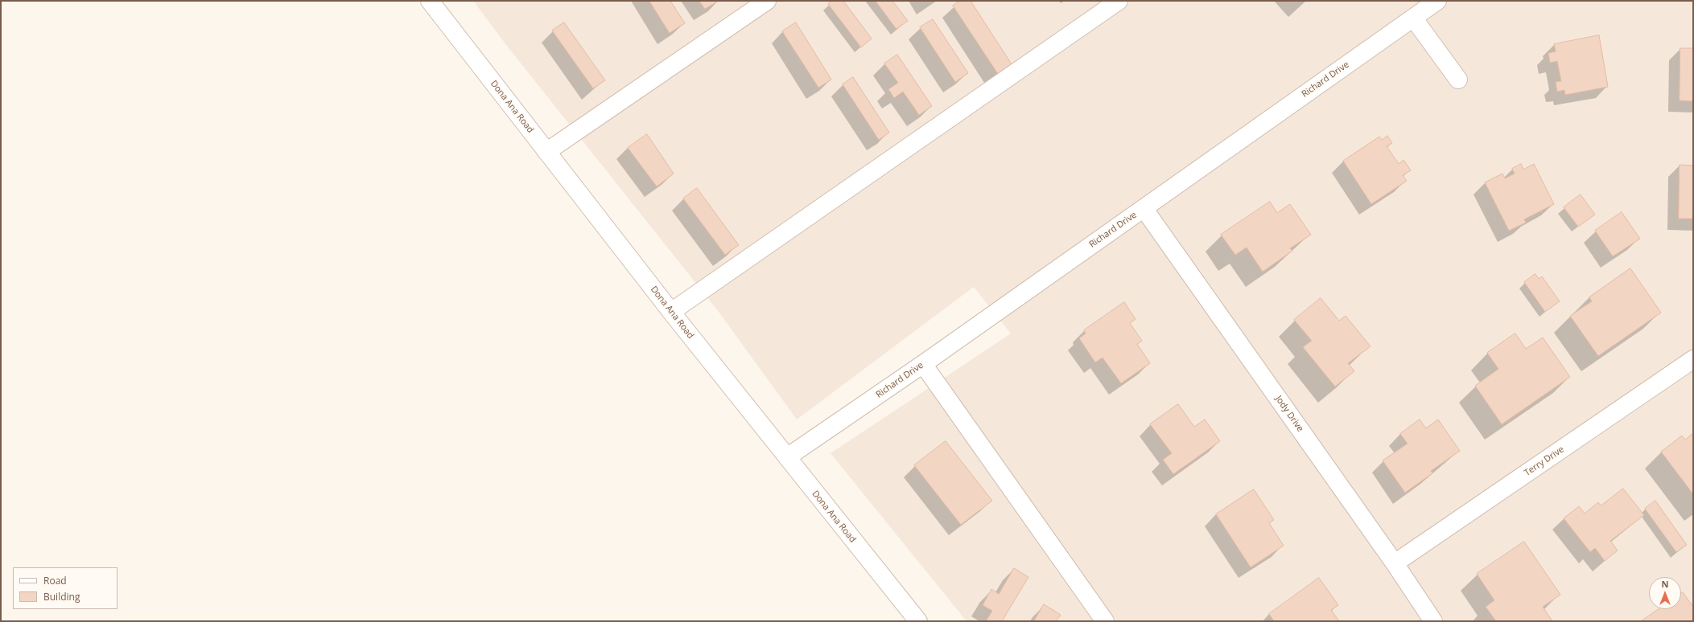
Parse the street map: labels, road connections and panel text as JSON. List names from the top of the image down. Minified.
{"streets":{"street":["Richard Drive","Dona Ana Road","Jody Drive","Terry Drive"]},"crossings":[["Richard Drive","Dona Ana Road"],["Richard Drive","Jody Drive"],["Jody Drive","Terry Drive"]],"legend":["Road","Building"],"north":"top"}
